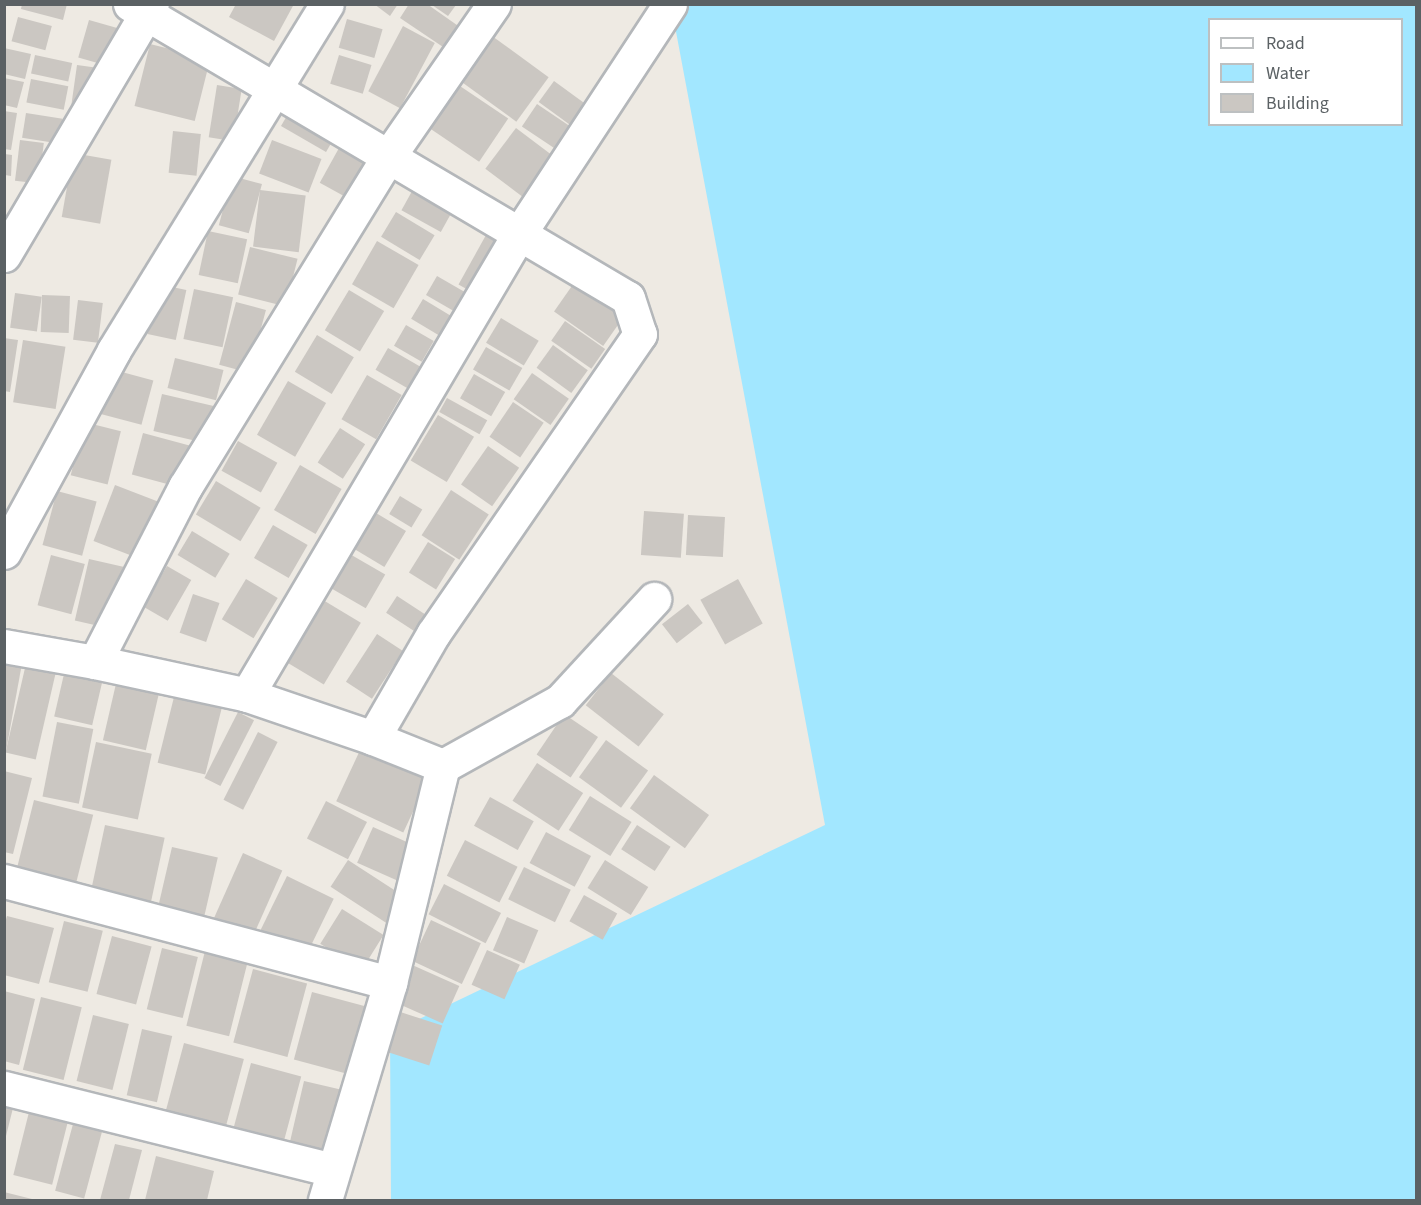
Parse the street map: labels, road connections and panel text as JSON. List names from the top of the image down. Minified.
{"legend":["Road","Water","Building"]}
